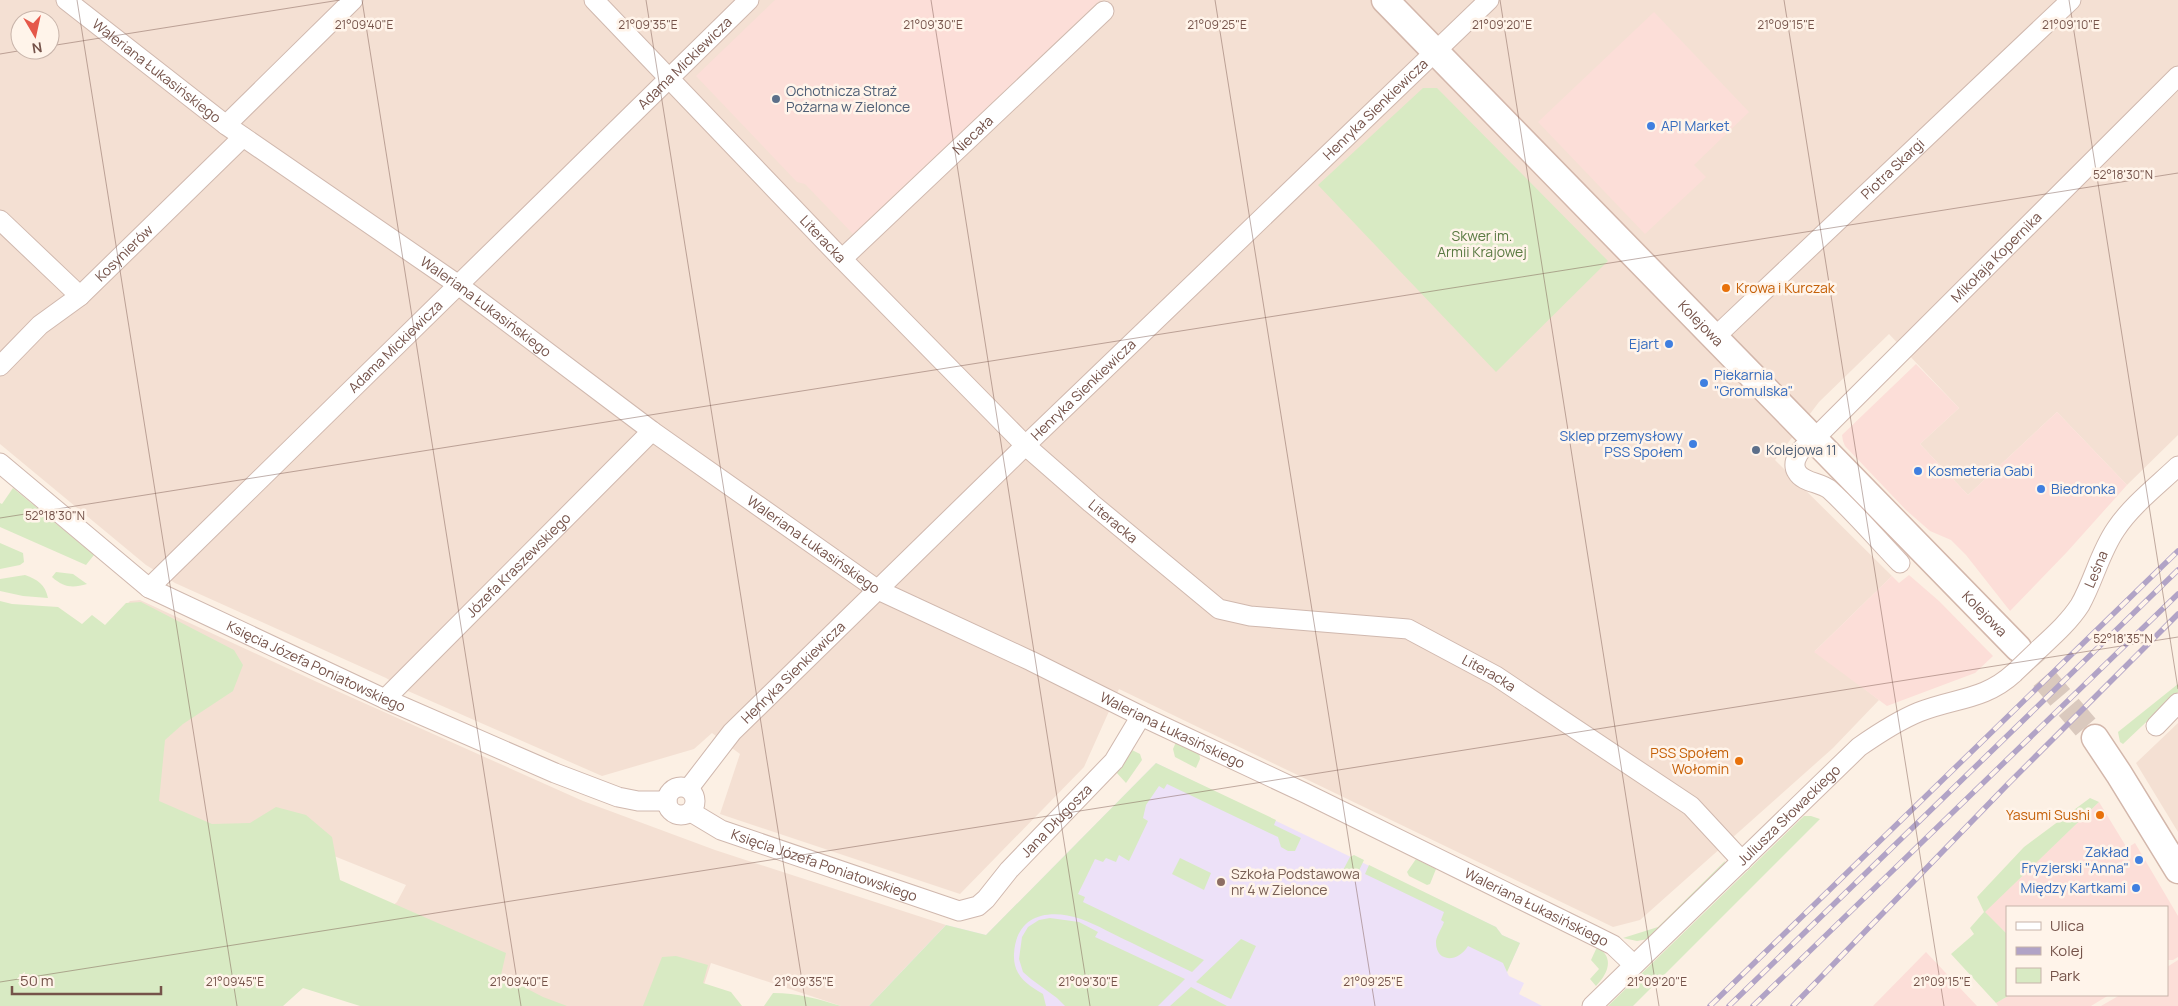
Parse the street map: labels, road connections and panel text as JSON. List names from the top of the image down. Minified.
{"streets":{"street":["Adama Mickiewicza","Waleriana Łukasińskiego","Henryka Sienkiewicza","Niecała","Piotra Skargi","Literacka","Kosynierów","Mikołaja Kopernika","Kolejowa","Józefa Kraszewskiego","Leśna","Księcia Józefa Poniatowskiego","Juliusza Słowackiego","Jana Długosza"]},"crossings":[["Adama Mickiewicza","Waleriana Łukasińskiego"],["Adama Mickiewicza","Literacka"],["Adama Mickiewicza","Księcia Józefa Poniatowskiego"],["Waleriana Łukasińskiego","Henryka Sienkiewicza"],["Waleriana Łukasińskiego","Kosynierów"],["Waleriana Łukasińskiego","Józefa Kraszewskiego"],["Waleriana Łukasińskiego","Juliusza Słowackiego"],["Waleriana Łukasińskiego","Jana Długosza"],["Henryka Sienkiewicza","Literacka"],["Henryka Sienkiewicza","Kolejowa"],["Henryka Sienkiewicza","Księcia Józefa Poniatowskiego"],["Niecała","Literacka"],["Piotra Skargi","Kolejowa"],["Literacka","Juliusza Słowackiego"],["Mikołaja Kopernika","Kolejowa"],["Kolejowa","Leśna"],["Kolejowa","Juliusza Słowackiego"],["Józefa Kraszewskiego","Księcia Józefa Poniatowskiego"],["Leśna","Juliusza Słowackiego"],["Księcia Józefa Poniatowskiego","Jana Długosza"]],"parks":["Skwer im. Armii Krajowej"],"places":["Ochotnicza Straż Pożarna w Zielonce","API Market","Krowa i Kurczak","Ejart","Piekarnia \"Gromulska\"","Sklep przemysłowy PSS Społem","Kolejowa 11","Kosmeteria Gabi","Biedronka","PSS Społem Wołomin","Yasumi Sushi","Zakład Fryzjerski \"Anna\"","Szkoła Podstawowa nr 4 w Zielonce","Między Kartkami"],"legend":["Ulica","Kolej","Park"],"scale_bar":"50 m","north":"bottom","coordinates":["21°09'10\"E","21°09'40\"E","21°09'35\"E","21°09'30\"E","21°09'25\"E","21°09'20\"E","21°09'15\"E","52°18'30\"N","52°18'35\"N","21°09'45\"E"]}
